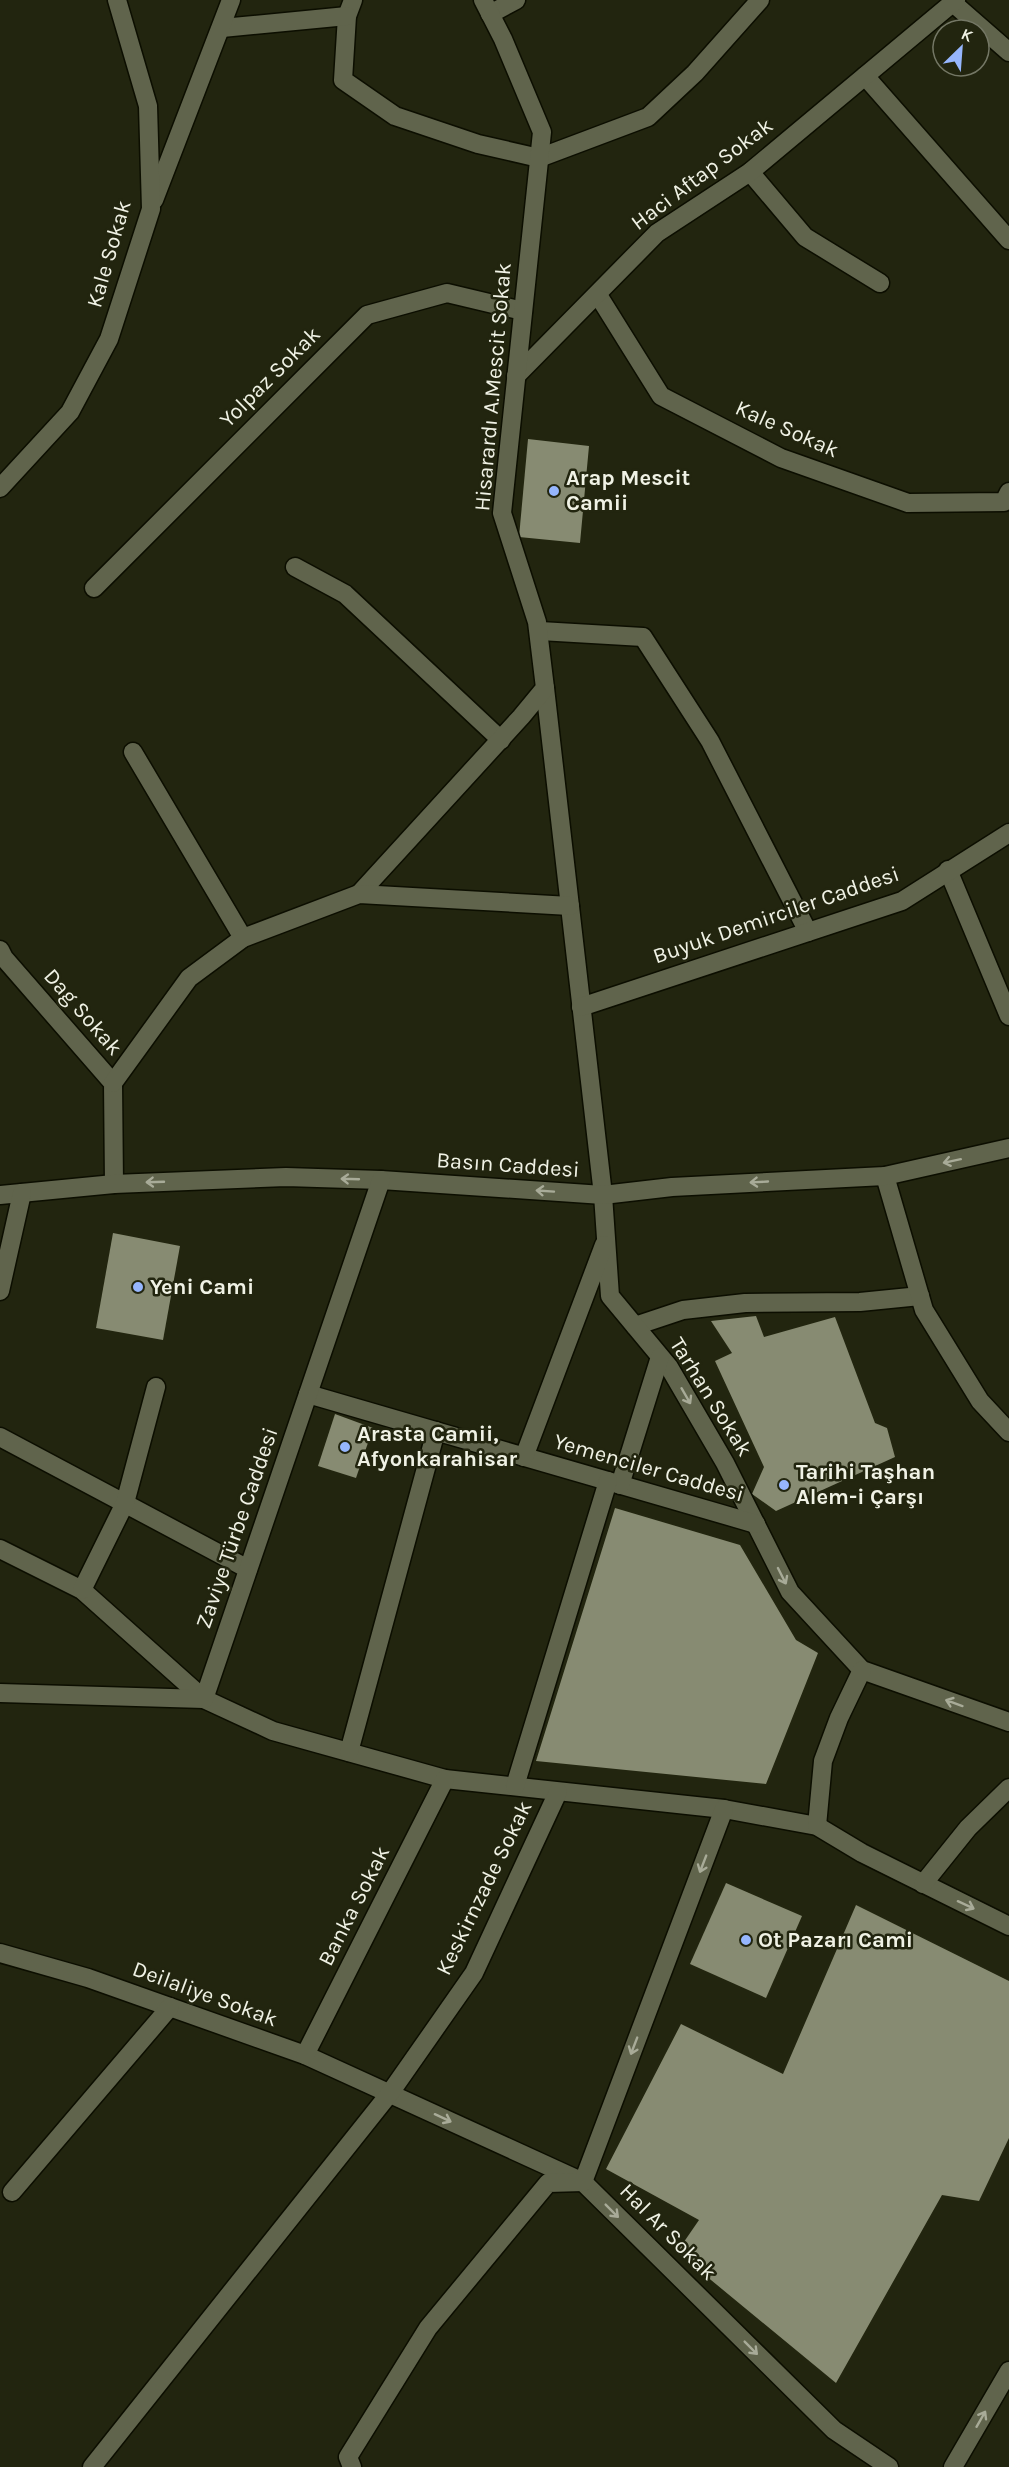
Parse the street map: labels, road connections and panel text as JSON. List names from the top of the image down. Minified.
{"streets":{"street":["Haci Aftap Sokak","Kale Sokak","Yolpaz Sokak","Hisarardı A.Mescit Sokak","Buyuk Demirciler Caddesi","Dag Sokak","Basın Caddesi","Tarhan Sokak","Yemenciler Caddesi","Zaviye Türbe Caddesi","Keskirnzade Sokak","Banka Sokak","Deilaliye Sokak","Hal Ar Sokak"]},"crossings":[["Haci Aftap Sokak","Kale Sokak"],["Haci Aftap Sokak","Hisarardı A.Mescit Sokak"],["Yolpaz Sokak","Hisarardı A.Mescit Sokak"],["Hisarardı A.Mescit Sokak","Tarhan Sokak"],["Buyuk Demirciler Caddesi","Tarhan Sokak"],["Dag Sokak","Basın Caddesi"],["Basın Caddesi","Tarhan Sokak"],["Basın Caddesi","Zaviye Türbe Caddesi"],["Tarhan Sokak","Yemenciler Caddesi"],["Yemenciler Caddesi","Zaviye Türbe Caddesi"],["Keskirnzade Sokak","Deilaliye Sokak"],["Keskirnzade Sokak","Hal Ar Sokak"],["Banka Sokak","Deilaliye Sokak"],["Deilaliye Sokak","Hal Ar Sokak"]],"one_way":["Basın Caddesi","Hal Ar Sokak"],"places":["Arap Mescit Camii","Yeni Cami","Arasta Camii, Afyonkarahisar","Tarihi Taşhan Alem-i Çarşı","Ot Pazarı Cami"],"north":"top right"}
